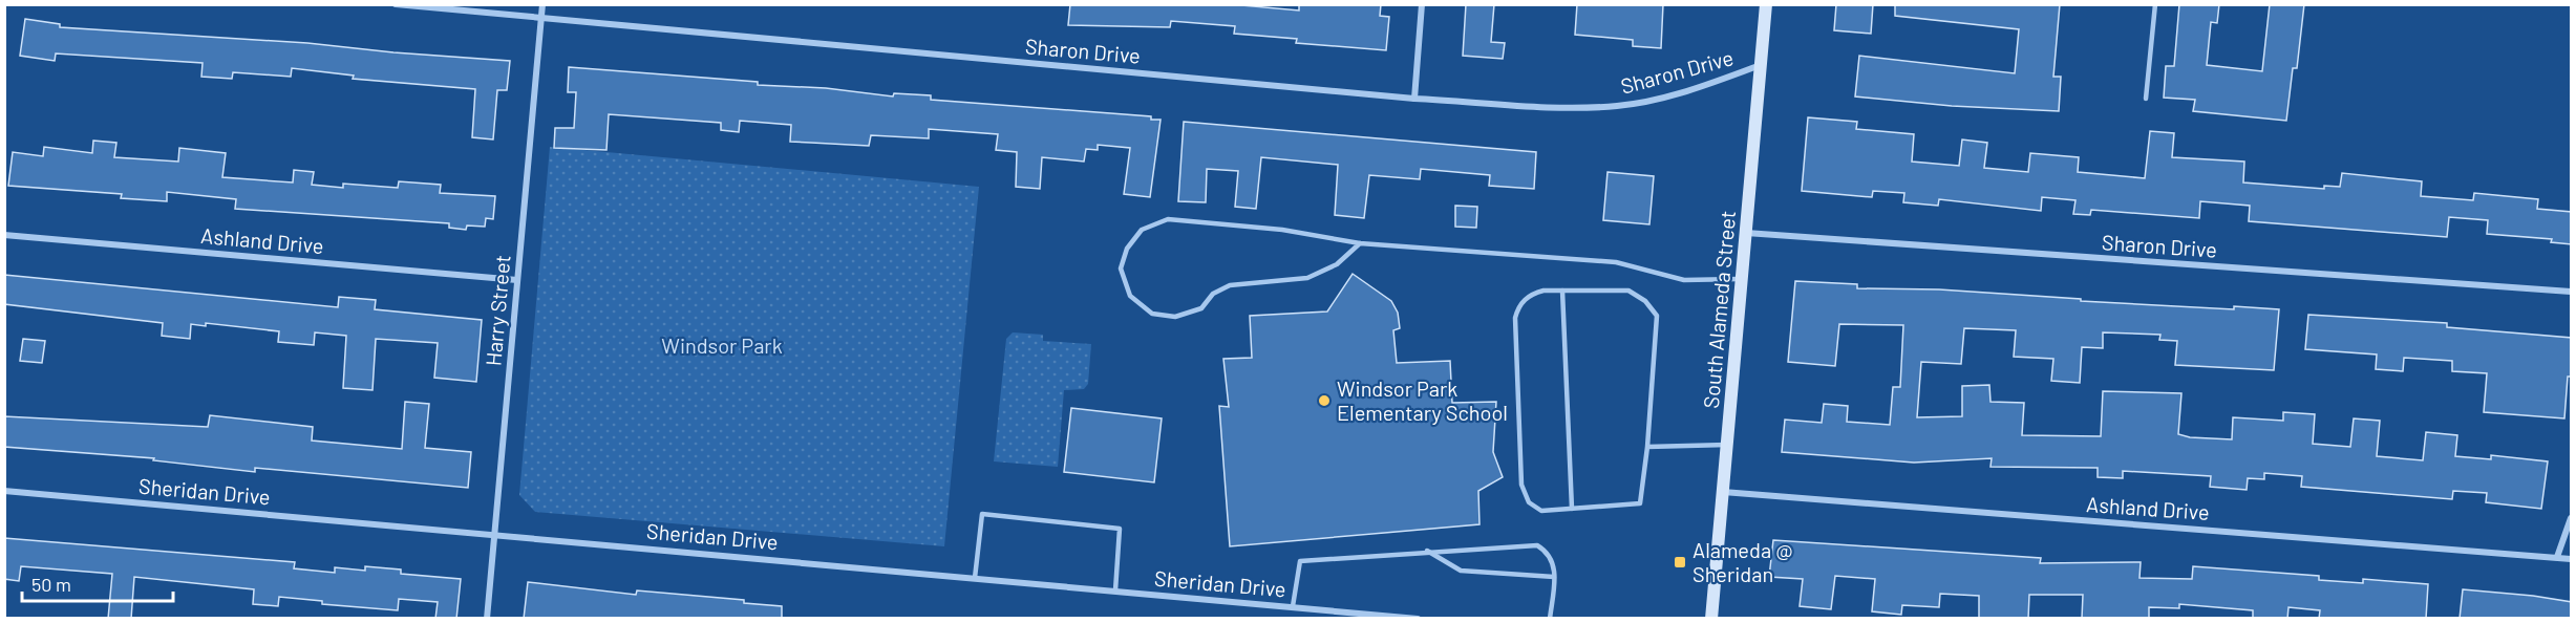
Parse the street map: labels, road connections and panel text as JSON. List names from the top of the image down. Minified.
{"streets":{"main road":["South Alameda Street"],"street":["Sharon Drive","Ashland Drive","Harry Street","Sheridan Drive"]},"crossings":[["Sharon Drive","South Alameda Street"],["Sharon Drive","Harry Street"],["Ashland Drive","South Alameda Street"],["Ashland Drive","Harry Street"],["Harry Street","Sheridan Drive"]],"parks":["Windsor Park"],"places":{"other":["Windsor Park Elementary School"],"transit":["Alameda @ Sheridan"]},"scale_bar":"50 m"}
